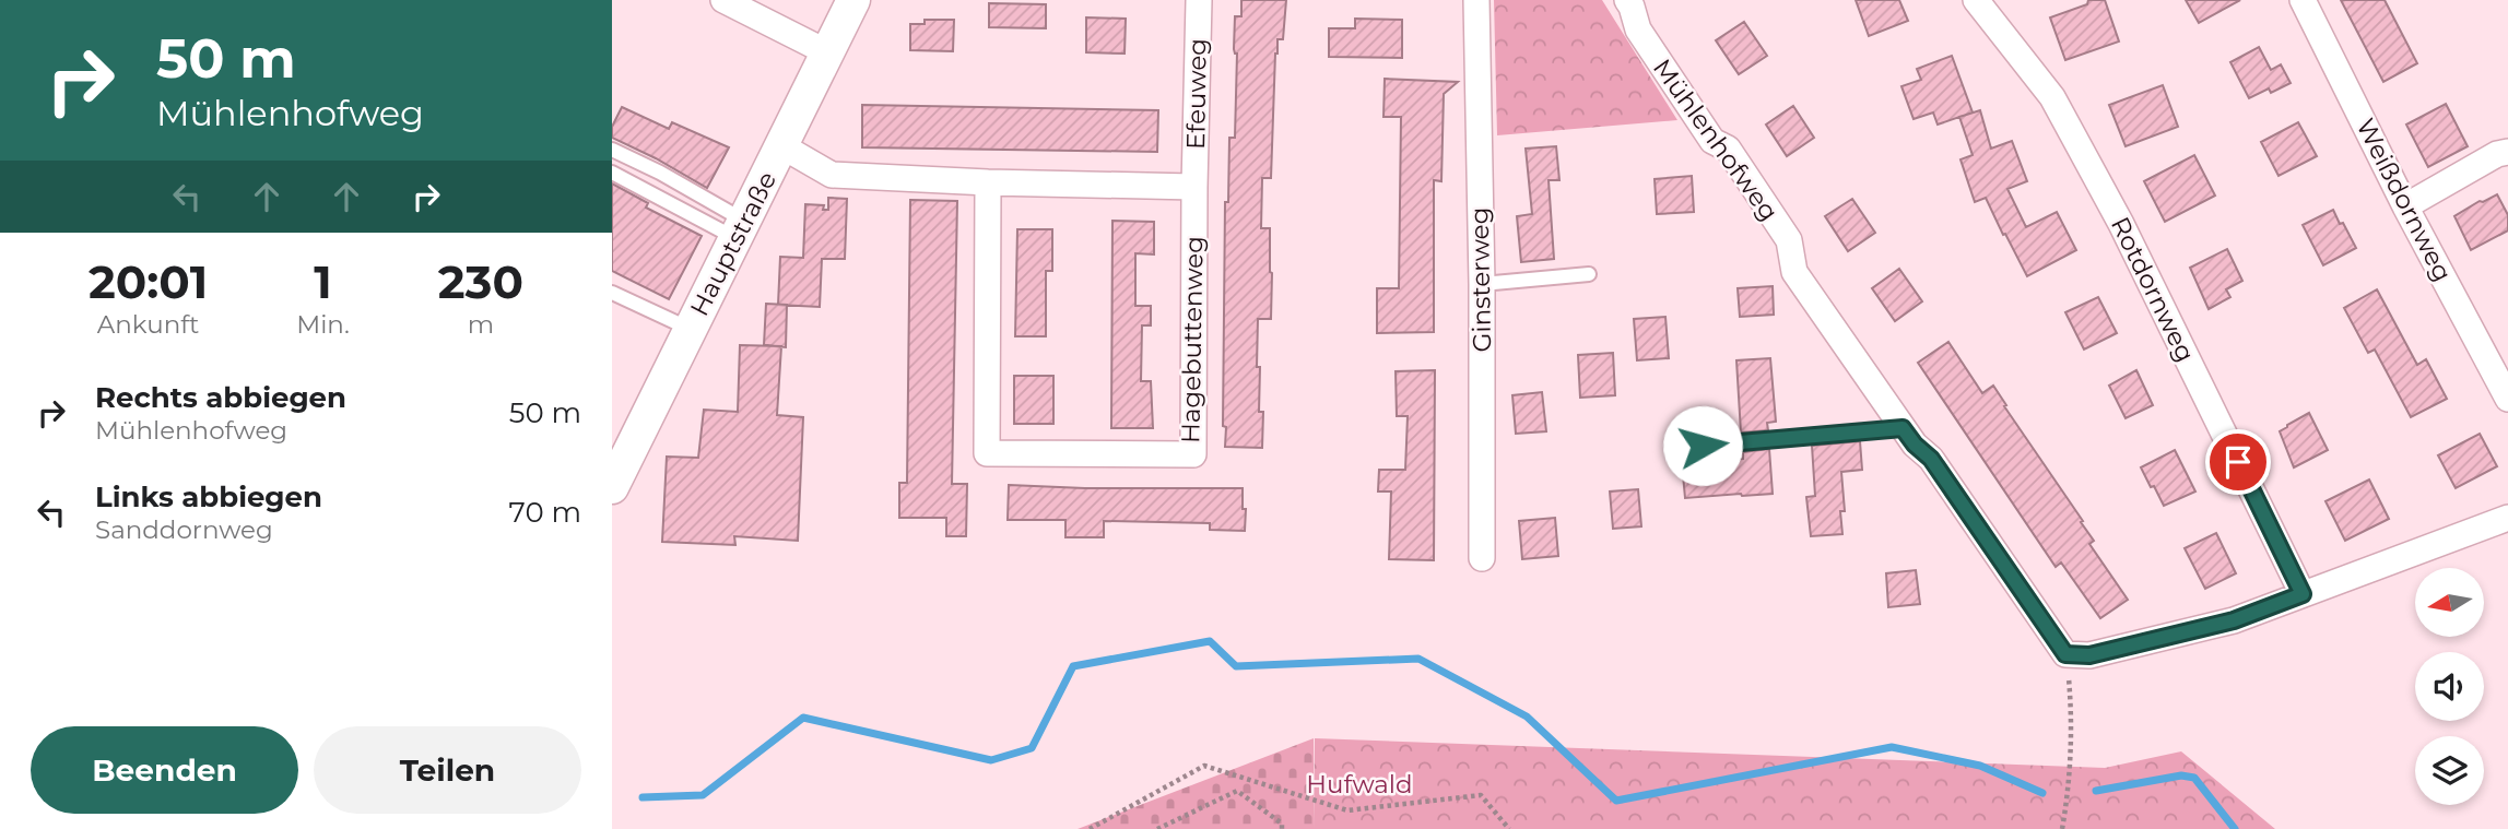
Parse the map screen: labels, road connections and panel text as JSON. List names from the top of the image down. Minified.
{"streets":{"street":["Efeuweg","Mühlenhofweg","Weißdornweg","Hauptstraße","Ginsterweg","Rotdornweg","Hagebuttenweg"]},"crossings":[["Efeuweg","Hagebuttenweg"]],"parks":["Hufwald"],"north":"left","page":{"turn":["50 m","Mühlenhofweg"],"eta":["20:01","Ankunft","1","Min.","230","m"],"list":[{"name":"Rechts abbiegen","note":"Mühlenhofweg","value":"50 m"},{"name":"Links abbiegen","note":"Sanddornweg","value":"70 m"}],"buttons":["Beenden","Teilen"]}}
